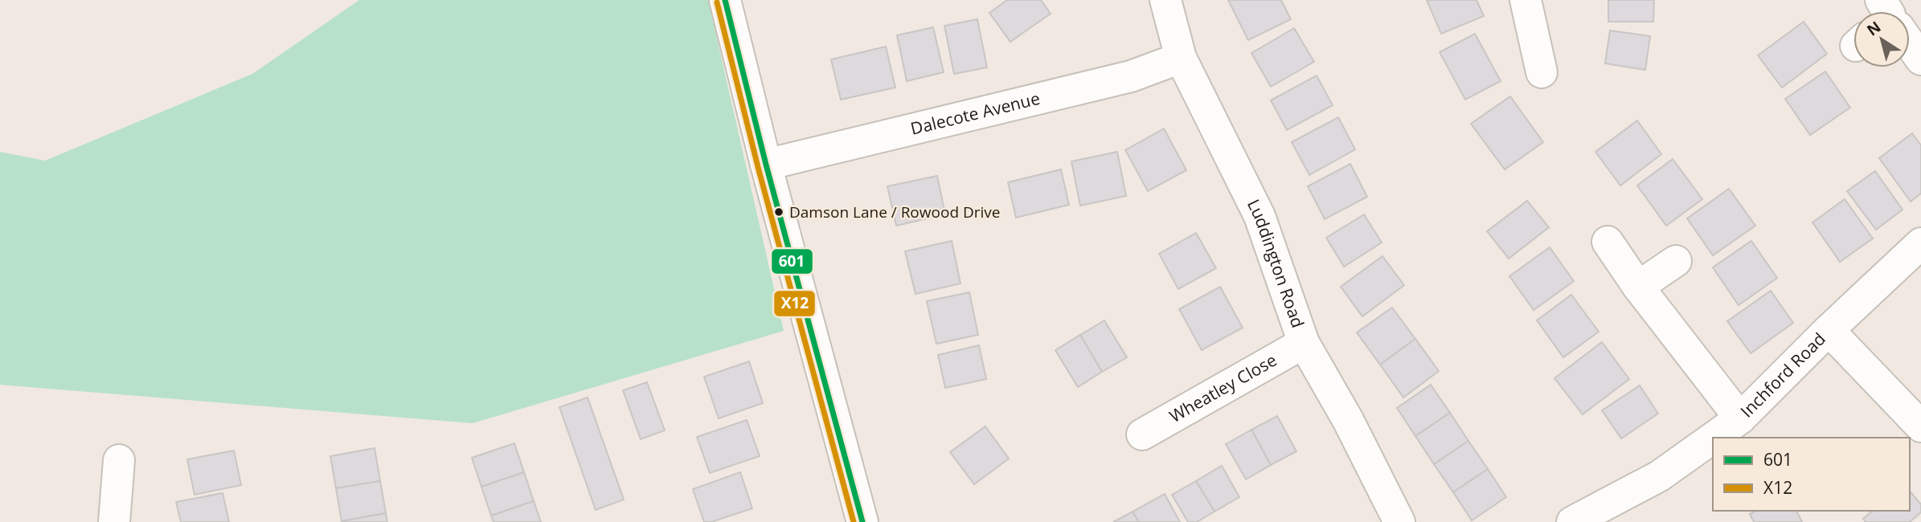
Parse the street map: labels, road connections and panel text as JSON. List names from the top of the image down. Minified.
{"streets":{"street":["Dalecote Avenue","Luddington Road","Inchford Road","Wheatley Close"]},"crossings":[["Dalecote Avenue","Luddington Road"],["Luddington Road","Wheatley Close"]],"places":["Damson Lane / Rowood Drive"],"lines":["transit line 601","transit line X12"],"legend":["601","X12"],"north":"top left"}
